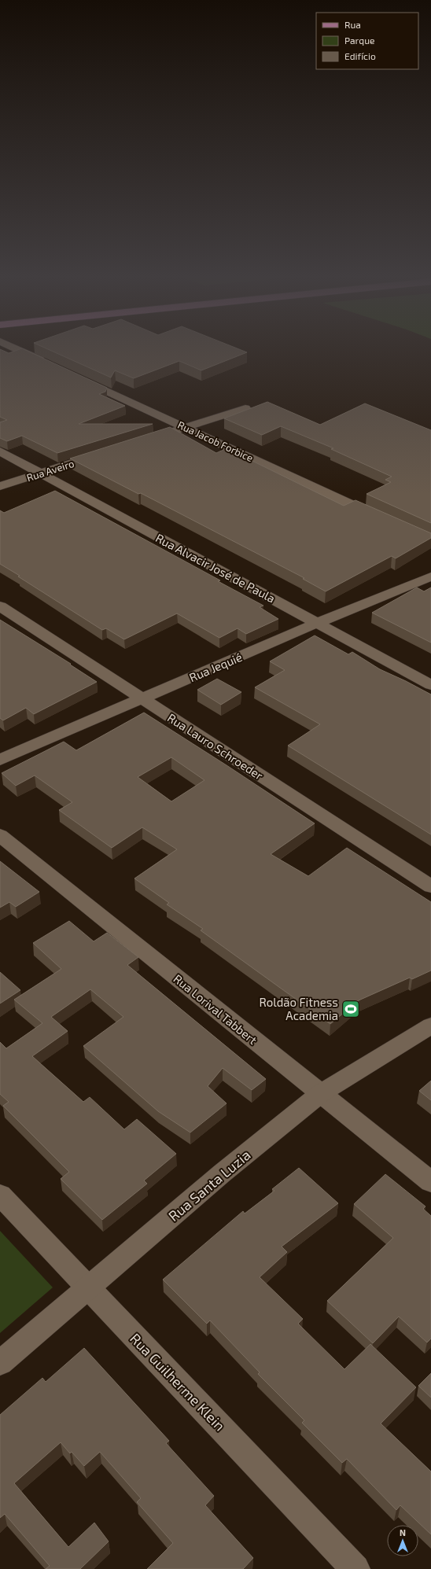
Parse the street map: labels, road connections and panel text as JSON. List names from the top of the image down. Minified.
{"streets":{"street":["Rua Jacob Forbice","Rua Aveiro","Rua Alvacir José de Paula","Rua Jequié","Rua Lauro Schroeder","Rua Lorival Tabbert","Rua Santa Luzia","Rua Guilherme Klein"]},"crossings":[["Rua Aveiro","Rua Alvacir José de Paula"],["Rua Alvacir José de Paula","Rua Jequié"],["Rua Jequié","Rua Lauro Schroeder"],["Rua Lorival Tabbert","Rua Santa Luzia"],["Rua Santa Luzia","Rua Guilherme Klein"]],"places":{"sports":["Roldão Fitness Academia"]},"legend":["Rua","Parque","Edifício"],"north":"top"}
